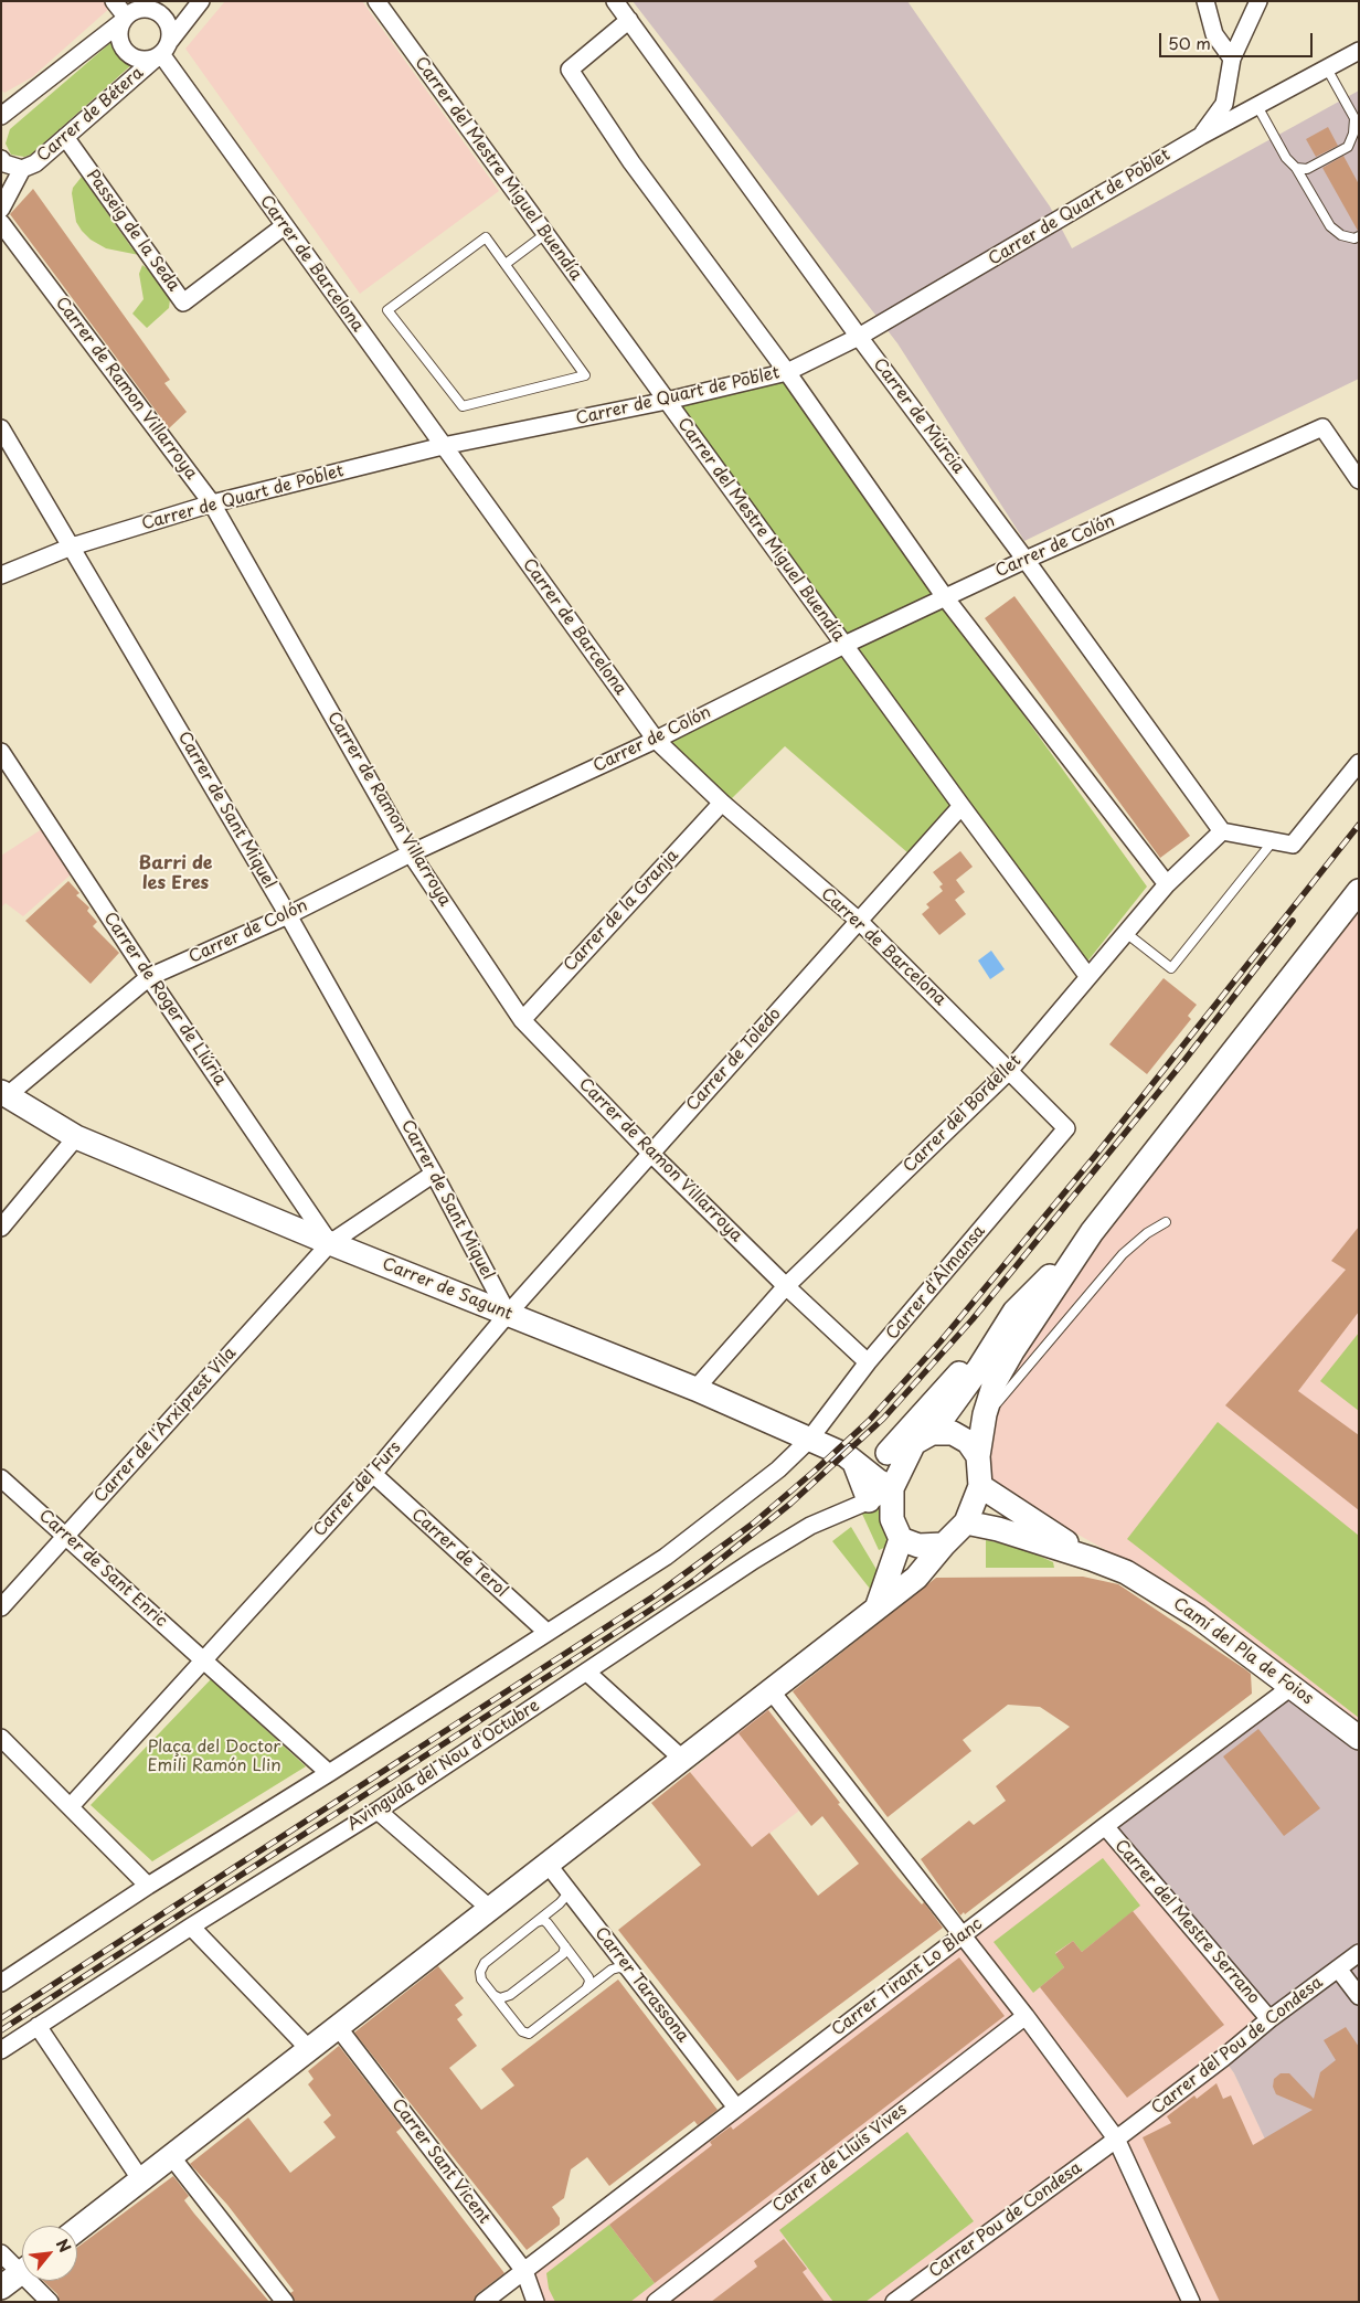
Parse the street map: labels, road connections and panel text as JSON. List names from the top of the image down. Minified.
{"streets":{"street":["Carrer de Bétera","Carrer del Mestre Miguel Buendía","Carrer de Quart de Poblet","Passeig de la Seda","Carrer de Barcelona","Carrer de Ramon Villarroya","Carrer de Múrcia","Carrer de Colón","Carrer de Sant Miquel","Carrer de la Granja","Carrer de Roger de Llúria","Carrer de Toledo","Carrer del Bordellet","Carrer d'Almansa","Carrer de Sagunt","Carrer de l'Arxiprest Vila","Carrer del Furs","Carrer de Terol","Carrer de Sant Enric","Camí del Pla de Foios","Avinguda del Nou d'Octubre","Carrer del Mestre Serrano","Carrer Tirant Lo Blanc","Carrer Tarassona","Carrer del Pou de Condesa","Carrer de Lluís Vives","Carrer Sant Vicent","Carrer Pou de Condesa"]},"crossings":[["Carrer de Bétera","Passeig de la Seda"],["Carrer de Bétera","Carrer de Barcelona"],["Carrer del Mestre Miguel Buendía","Carrer de Quart de Poblet"],["Carrer del Mestre Miguel Buendía","Carrer de Colón"],["Carrer del Mestre Miguel Buendía","Carrer de Toledo"],["Carrer del Mestre Miguel Buendía","Carrer del Bordellet"],["Carrer de Quart de Poblet","Carrer de Barcelona"],["Carrer de Quart de Poblet","Carrer de Ramon Villarroya"],["Carrer de Quart de Poblet","Carrer de Múrcia"],["Carrer de Quart de Poblet","Carrer de Sant Miquel"],["Passeig de la Seda","Carrer de Barcelona"],["Carrer de Barcelona","Carrer de Colón"],["Carrer de Barcelona","Carrer de la Granja"],["Carrer de Barcelona","Carrer de Toledo"],["Carrer de Barcelona","Carrer del Bordellet"],["Carrer de Barcelona","Carrer d'Almansa"],["Carrer de Ramon Villarroya","Carrer de Colón"],["Carrer de Ramon Villarroya","Carrer de la Granja"],["Carrer de Ramon Villarroya","Carrer de Toledo"],["Carrer de Ramon Villarroya","Carrer del Bordellet"],["Carrer de Ramon Villarroya","Carrer d'Almansa"],["Carrer de Múrcia","Carrer de Colón"],["Carrer de Múrcia","Carrer del Bordellet"],["Carrer de Colón","Carrer de Sant Miquel"],["Carrer de Colón","Carrer de Roger de Llúria"],["Carrer de Colón","Carrer de Sagunt"],["Carrer de Sant Miquel","Carrer de Toledo"],["Carrer de Sant Miquel","Carrer de Sagunt"],["Carrer de Sant Miquel","Carrer de l'Arxiprest Vila"],["Carrer de Sant Miquel","Carrer del Furs"],["Carrer de Roger de Llúria","Carrer de Sagunt"],["Carrer de Roger de Llúria","Carrer de l'Arxiprest Vila"],["Carrer de Toledo","Carrer de Sagunt"],["Carrer de Toledo","Carrer del Furs"],["Carrer del Bordellet","Carrer de Sagunt"],["Carrer d'Almansa","Carrer de Sagunt"],["Carrer de Sagunt","Carrer de l'Arxiprest Vila"],["Carrer de Sagunt","Carrer del Furs"],["Carrer de Sagunt","Camí del Pla de Foios"],["Carrer de Sagunt","Avinguda del Nou d'Octubre"],["Carrer de l'Arxiprest Vila","Carrer de Sant Enric"],["Carrer del Furs","Carrer de Terol"],["Carrer del Furs","Carrer de Sant Enric"],["Camí del Pla de Foios","Avinguda del Nou d'Octubre"],["Camí del Pla de Foios","Carrer Tirant Lo Blanc"],["Carrer del Mestre Serrano","Carrer Tirant Lo Blanc"],["Carrer del Mestre Serrano","Carrer del Pou de Condesa"],["Carrer Tirant Lo Blanc","Carrer Tarassona"],["Carrer Tirant Lo Blanc","Carrer Sant Vicent"],["Carrer del Pou de Condesa","Carrer Pou de Condesa"]],"districts":["Barri de les Eres"],"parks":["Plaça del Doctor Emili Ramón Llin"],"scale_bar":"50 m","north":"top right"}
